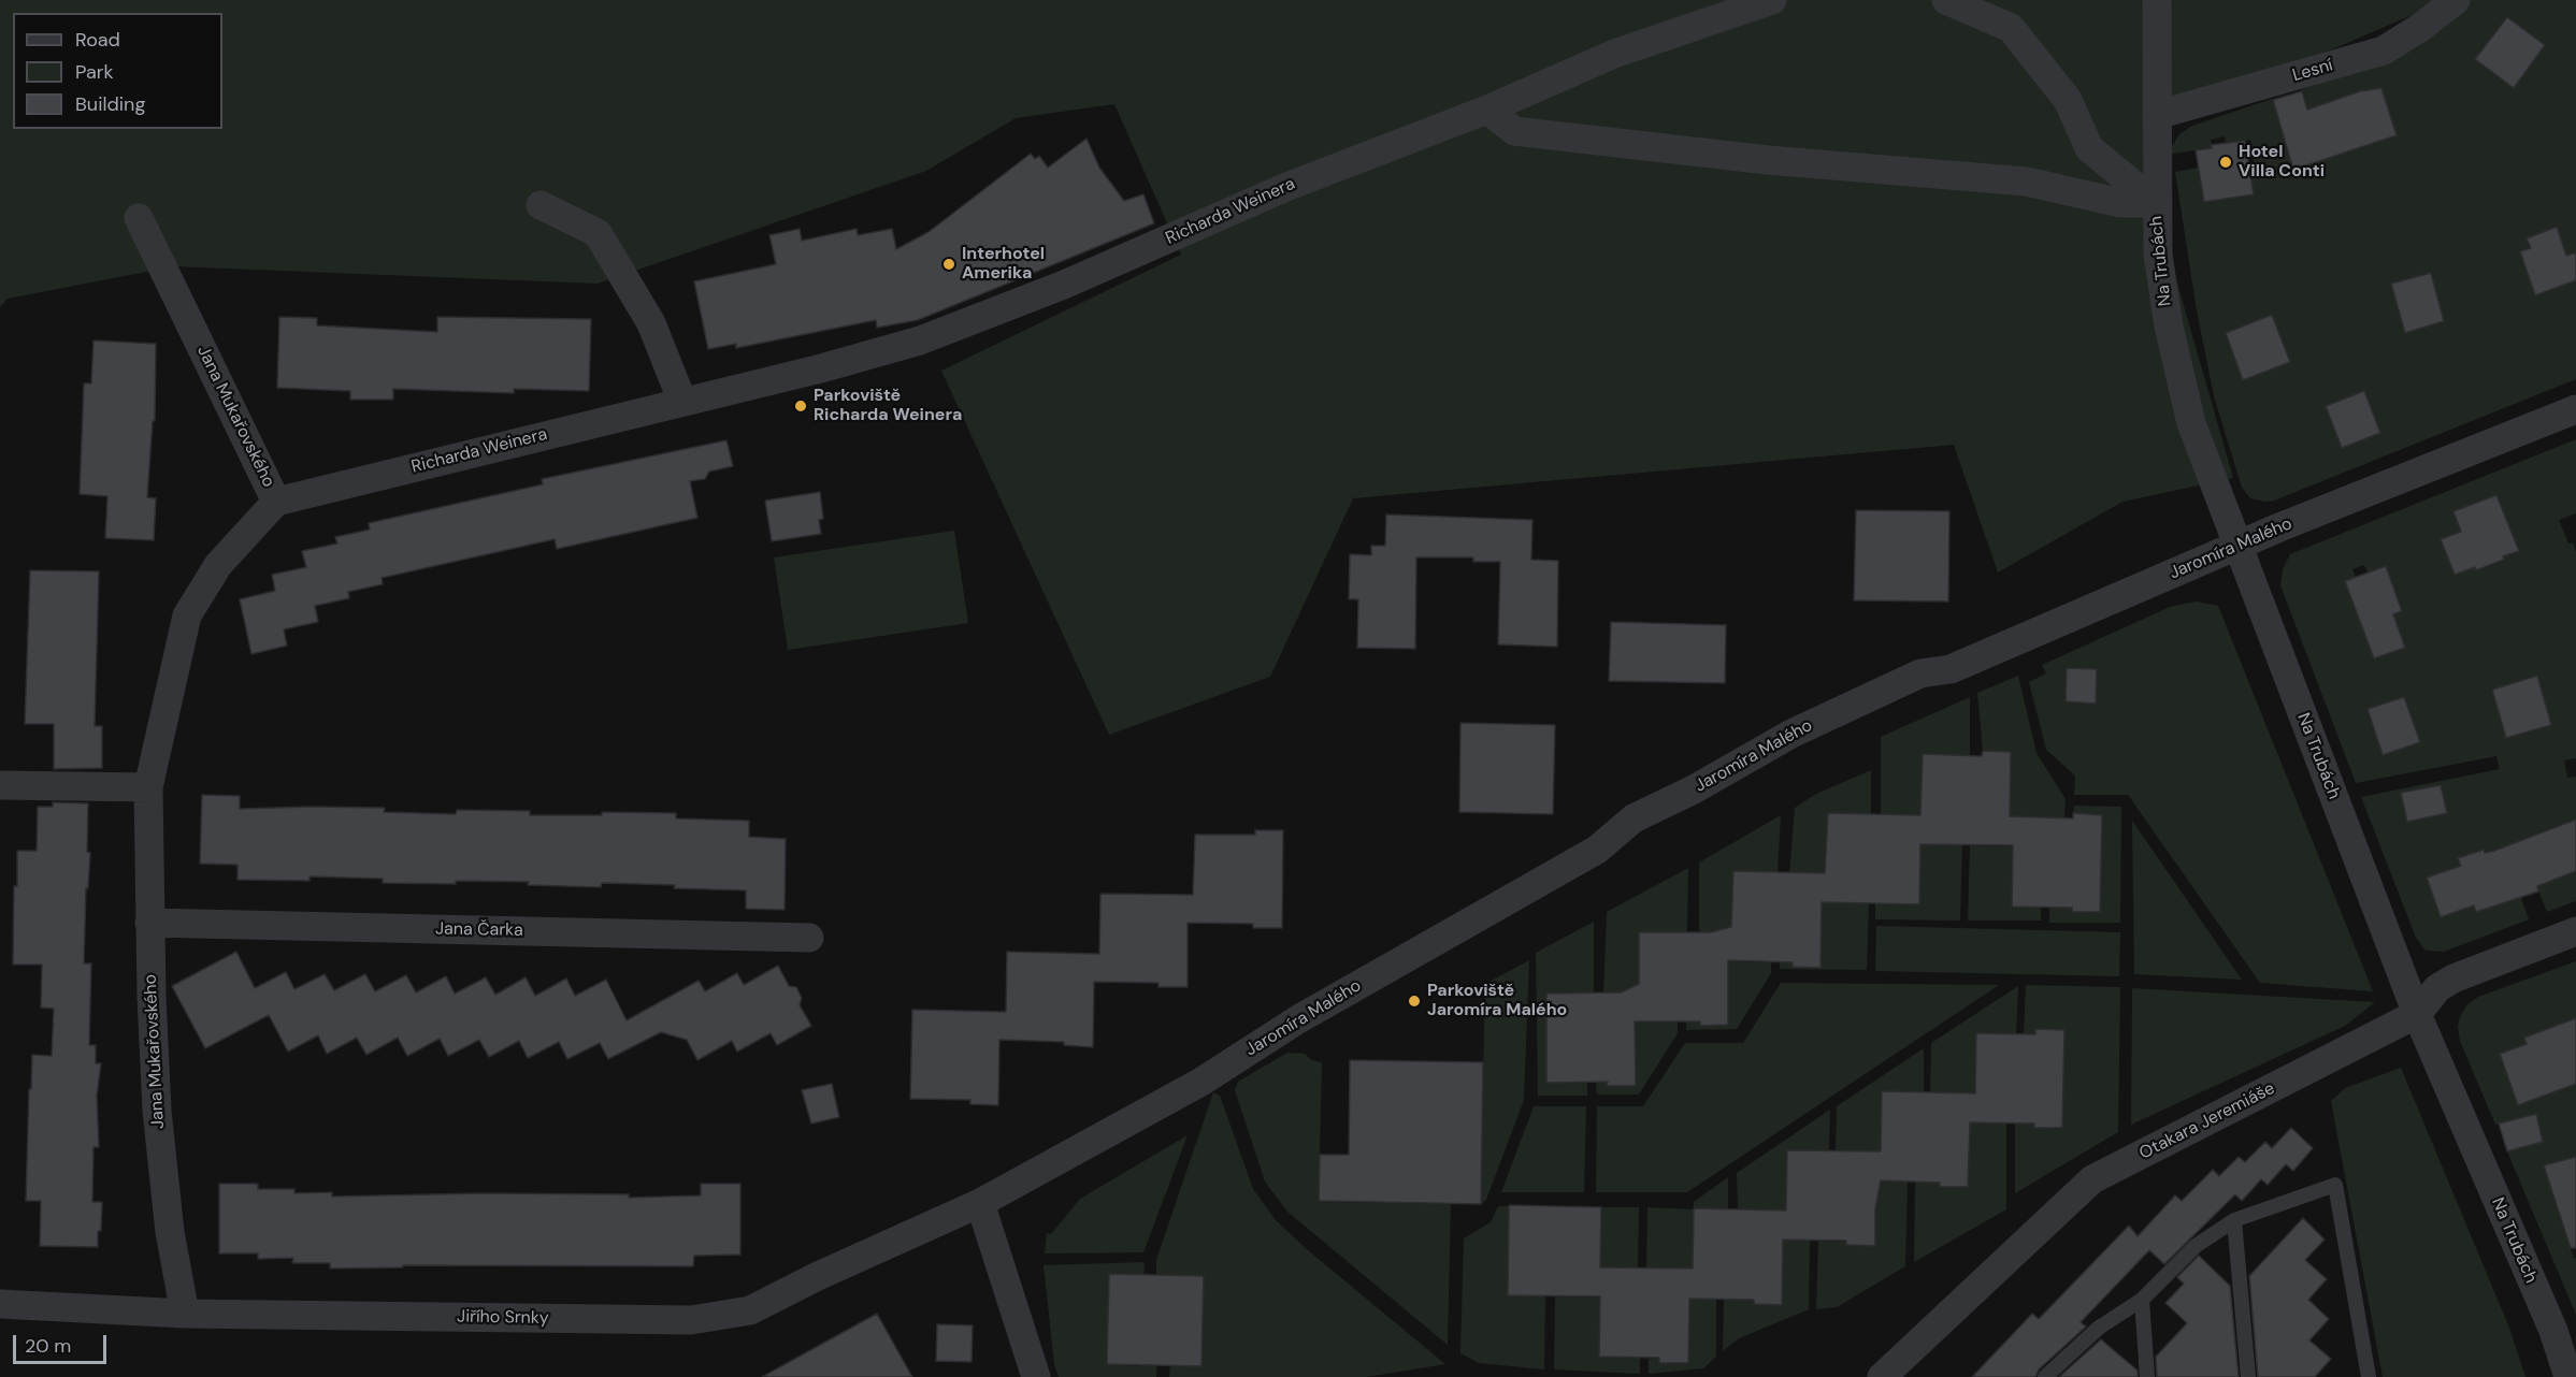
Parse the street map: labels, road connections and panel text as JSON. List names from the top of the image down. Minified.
{"streets":{"street":["Lesní","Richarda Weinera","Na Trubách","Jana Mukařovského","Jaromíra Malého","Jana Čarka","Otakara Jeremiáše","Jiřího Srnky"]},"crossings":[["Lesní","Na Trubách"],["Richarda Weinera","Jana Mukařovského"],["Na Trubách","Jaromíra Malého"],["Na Trubách","Otakara Jeremiáše"],["Jana Mukařovského","Jana Čarka"],["Jana Mukařovského","Jiřího Srnky"],["Jaromíra Malého","Jiřího Srnky"]],"places":["Hotel Villa Conti","Interhotel Amerika","Parkoviště Richarda Weinera","Parkoviště Jaromíra Malého"],"legend":["Road","Park","Building"],"scale_bar":"20 m"}
